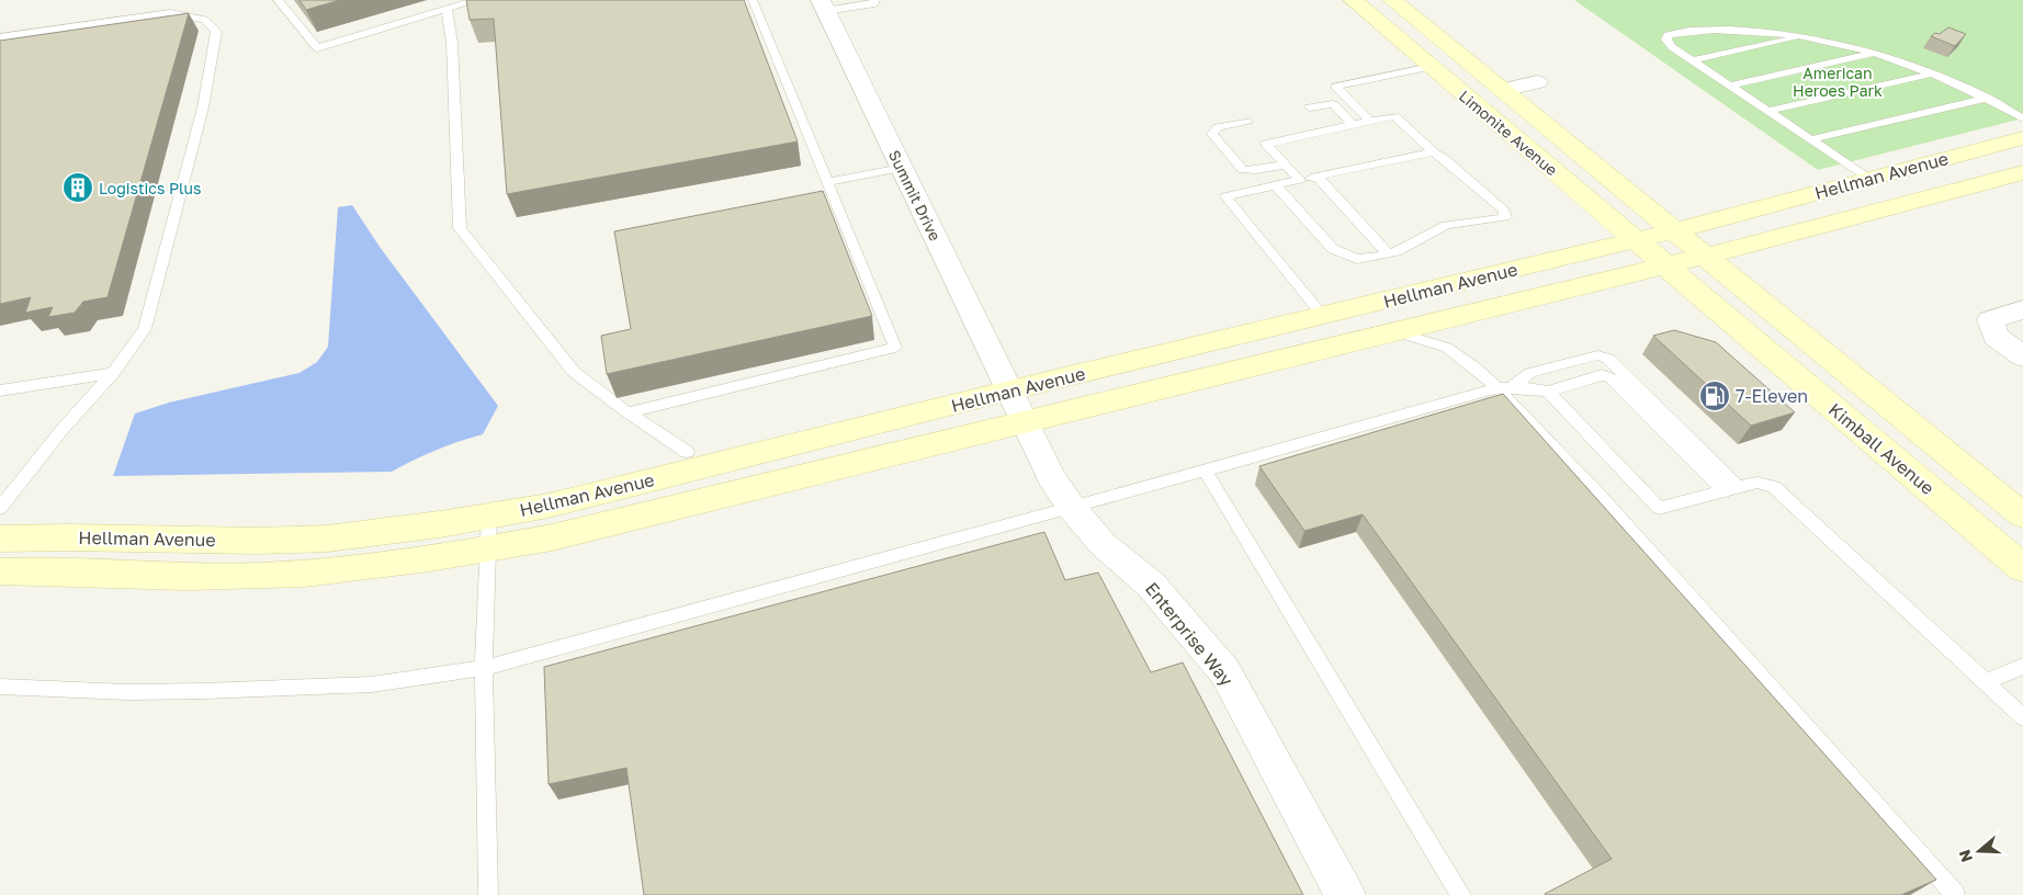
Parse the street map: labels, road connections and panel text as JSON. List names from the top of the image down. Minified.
{"streets":{"main road":["Limonite Avenue","Hellman Avenue","Kimball Avenue"],"street":["Summit Drive","Enterprise Way"]},"crossings":[["Limonite Avenue","Hellman Avenue"],["Limonite Avenue","Kimball Avenue"],["Hellman Avenue","Summit Drive"],["Hellman Avenue","Kimball Avenue"],["Hellman Avenue","Enterprise Way"],["Summit Drive","Enterprise Way"]],"parks":["American Heroes Park"],"places":{"building":["Logistics Plus"],"fuel station":["7-Eleven"]},"north":"left"}
